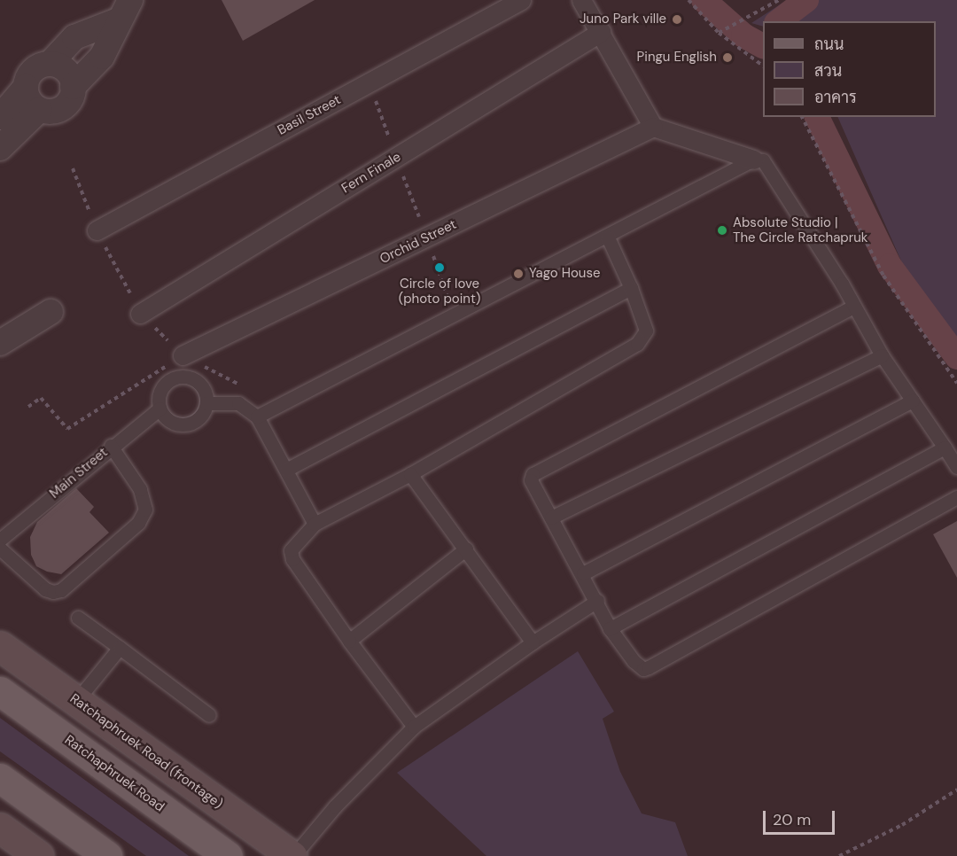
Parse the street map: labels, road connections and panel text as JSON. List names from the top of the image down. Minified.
{"streets":{"main road":["Ratchaphruek Road (frontage)","Ratchaphruek Road"],"street":["Basil Street","Fern Finale","Orchid Street"],"lane":["Main Street"]},"places":["Juno Park ville","Pingu English","Absolute Studio | The Circle Ratchapruk","Circle of love (photo point)","Yago House"],"legend":["ถนน","สวน","อาคาร"],"scale_bar":"20 m"}
